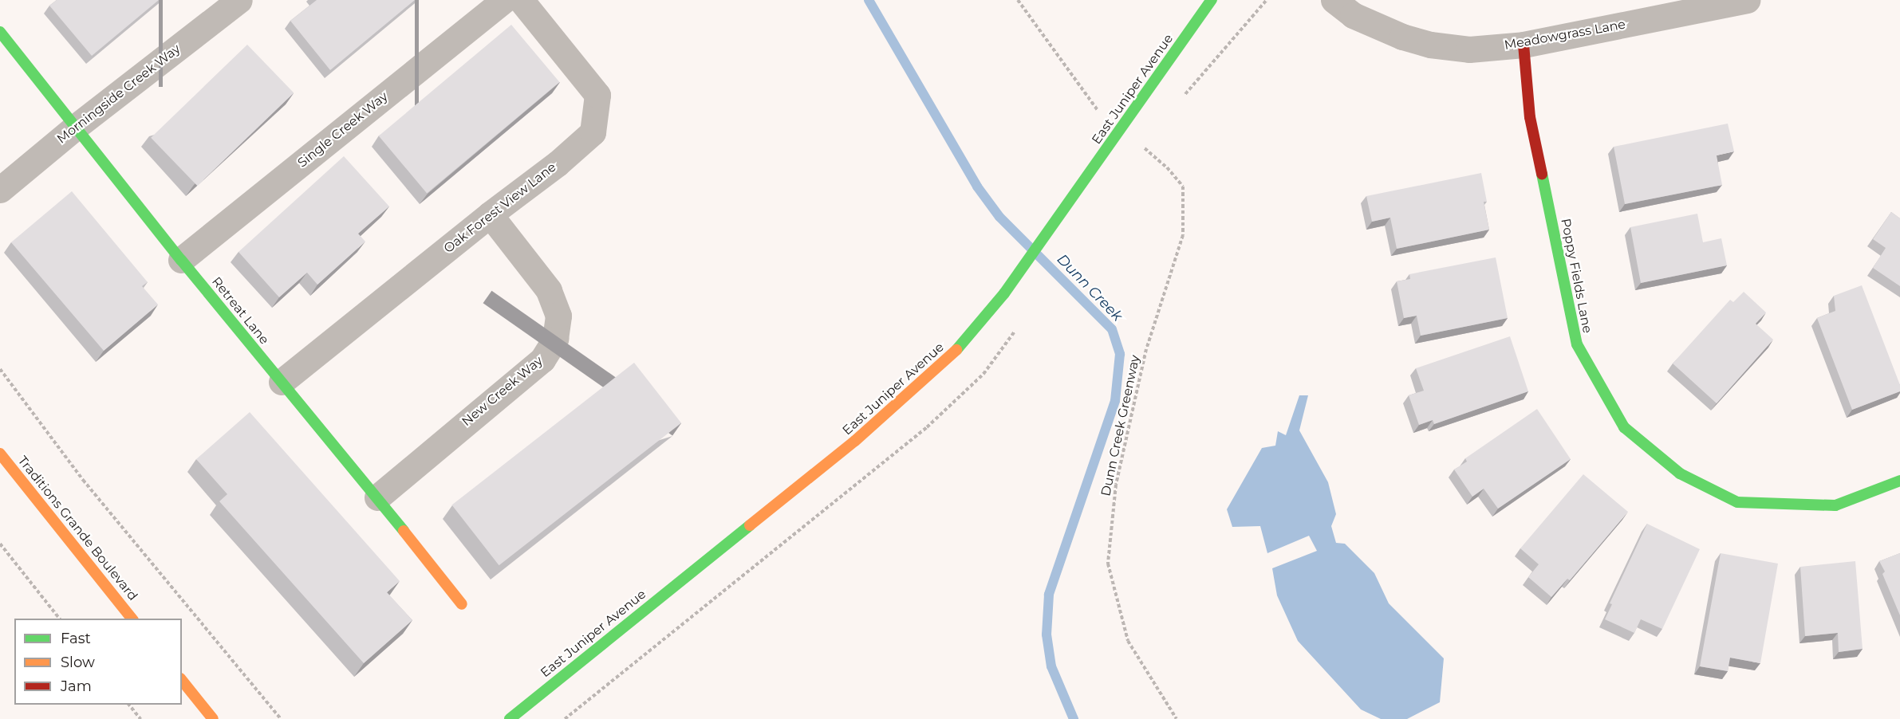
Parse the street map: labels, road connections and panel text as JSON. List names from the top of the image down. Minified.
{"streets":{"street":["Meadowgrass Lane","East Juniper Avenue","Morningside Creek Way","Single Creek Way","Oak Forest View Lane","Poppy Fields Lane","Retreat Lane","New Creek Way","Traditions Grande Boulevard"],"path":["Dunn Creek Greenway"]},"crossings":[["Meadowgrass Lane","Poppy Fields Lane"],["Morningside Creek Way","Retreat Lane"],["Single Creek Way","Retreat Lane"],["Oak Forest View Lane","Retreat Lane"],["Oak Forest View Lane","New Creek Way"],["Retreat Lane","New Creek Way"]],"water":["Dunn Creek"],"legend":["Fast","Slow","Jam"]}
